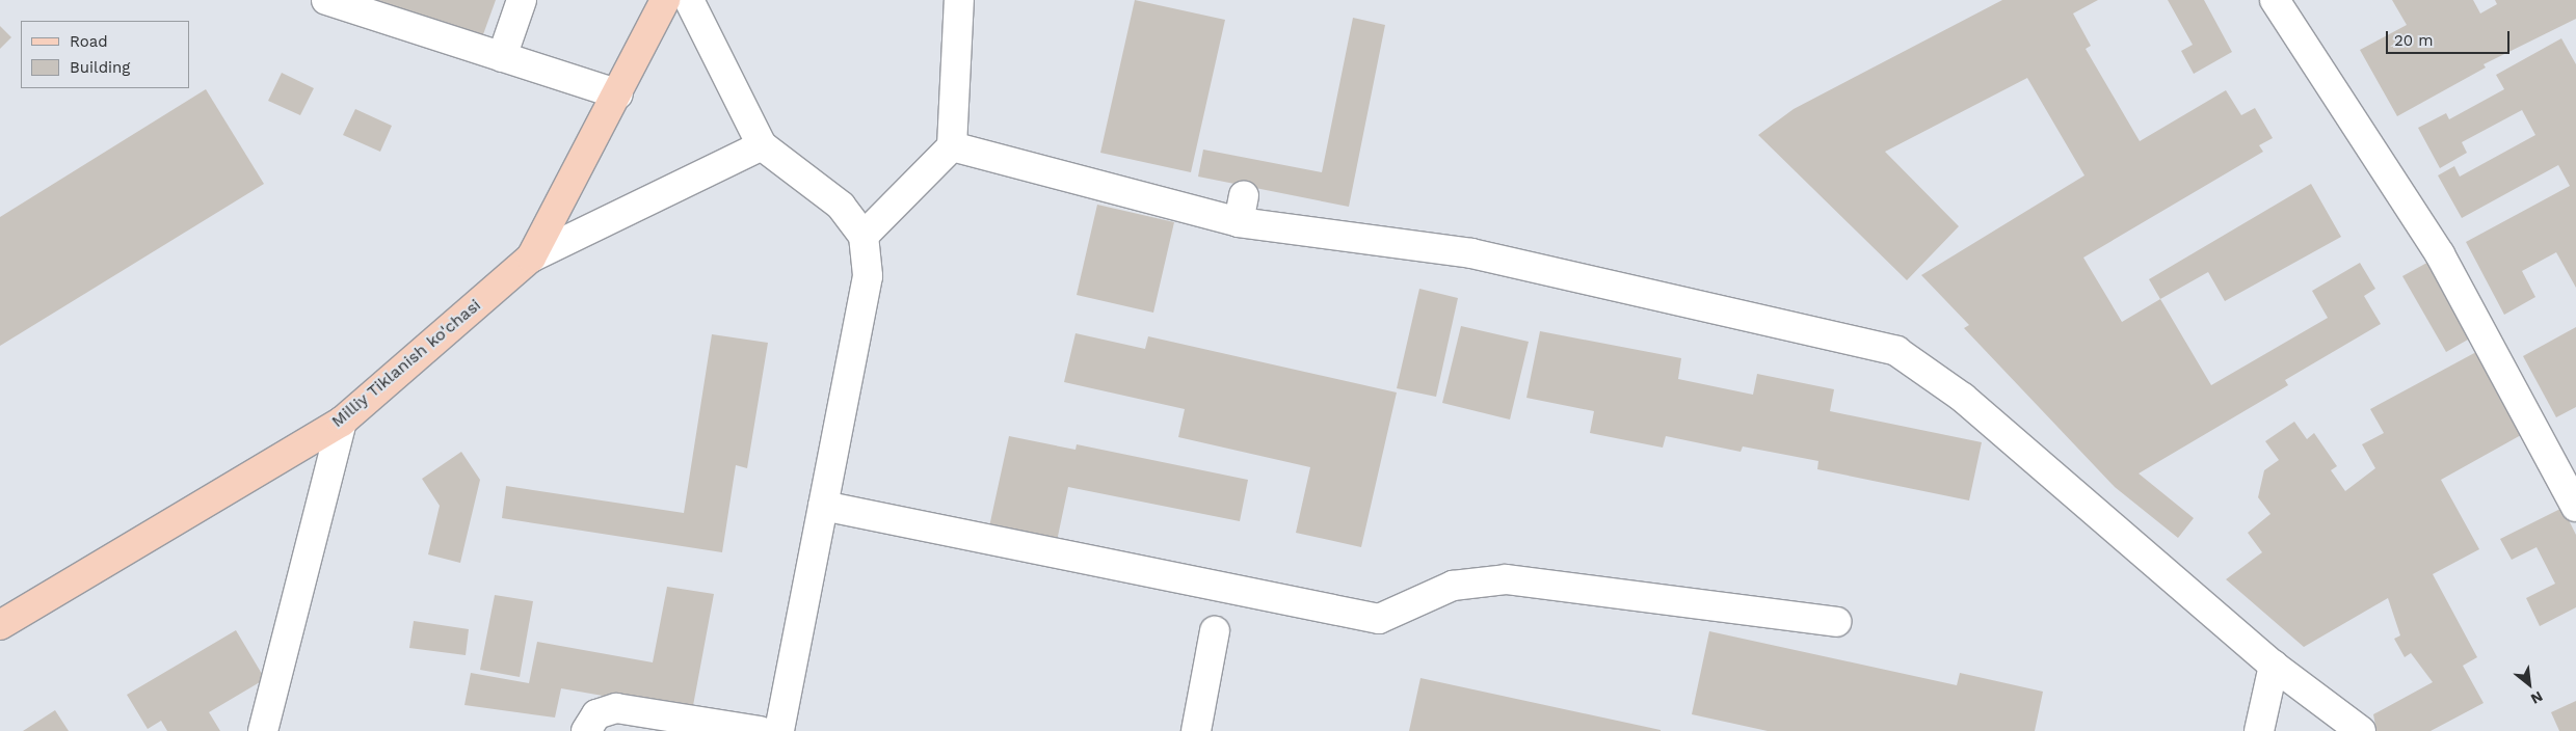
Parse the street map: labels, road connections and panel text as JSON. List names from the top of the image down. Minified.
{"streets":{"main road":["Milliy Tiklanish ko'chasi"]},"legend":["Road","Building"],"scale_bar":"20 m","north":"bottom right"}
